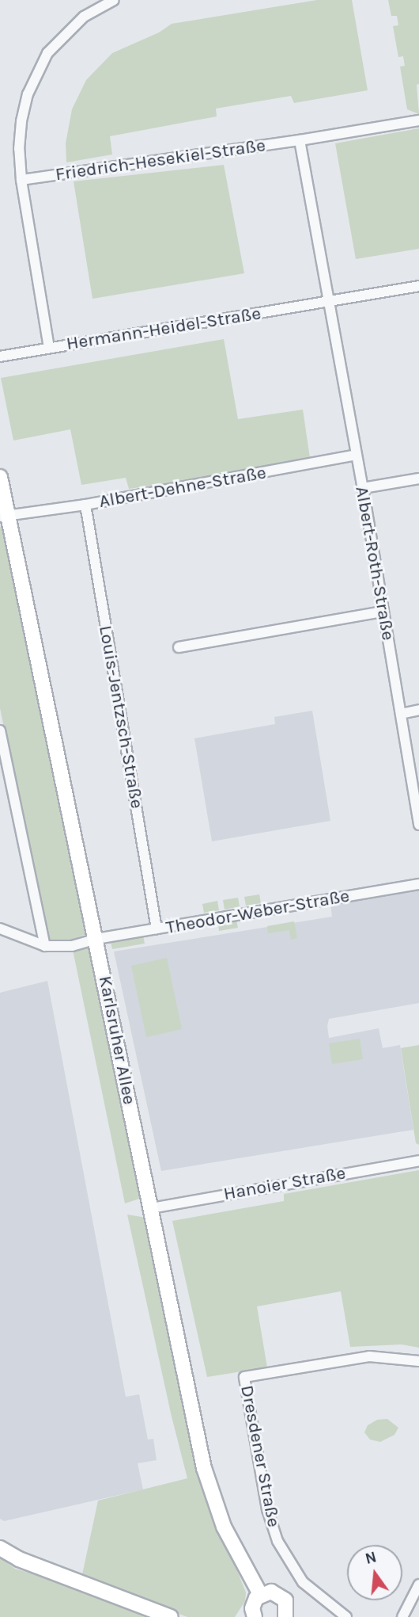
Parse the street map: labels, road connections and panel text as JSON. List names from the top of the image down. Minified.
{"streets":{"street":["Friedrich-Hesekiel-Straße","Hermann-Heidel-Straße","Albert-Dehne-Straße","Albert-Roth-Straße","Louis-Jentzsch-Straße","Theodor-Weber-Straße","Karlsruher Allee","Hanoier Straße","Dresdener Straße"]},"crossings":[["Hermann-Heidel-Straße","Albert-Roth-Straße"],["Albert-Dehne-Straße","Albert-Roth-Straße"],["Albert-Dehne-Straße","Louis-Jentzsch-Straße"],["Albert-Dehne-Straße","Karlsruher Allee"],["Louis-Jentzsch-Straße","Theodor-Weber-Straße"],["Theodor-Weber-Straße","Karlsruher Allee"],["Karlsruher Allee","Hanoier Straße"]],"north":"top"}
